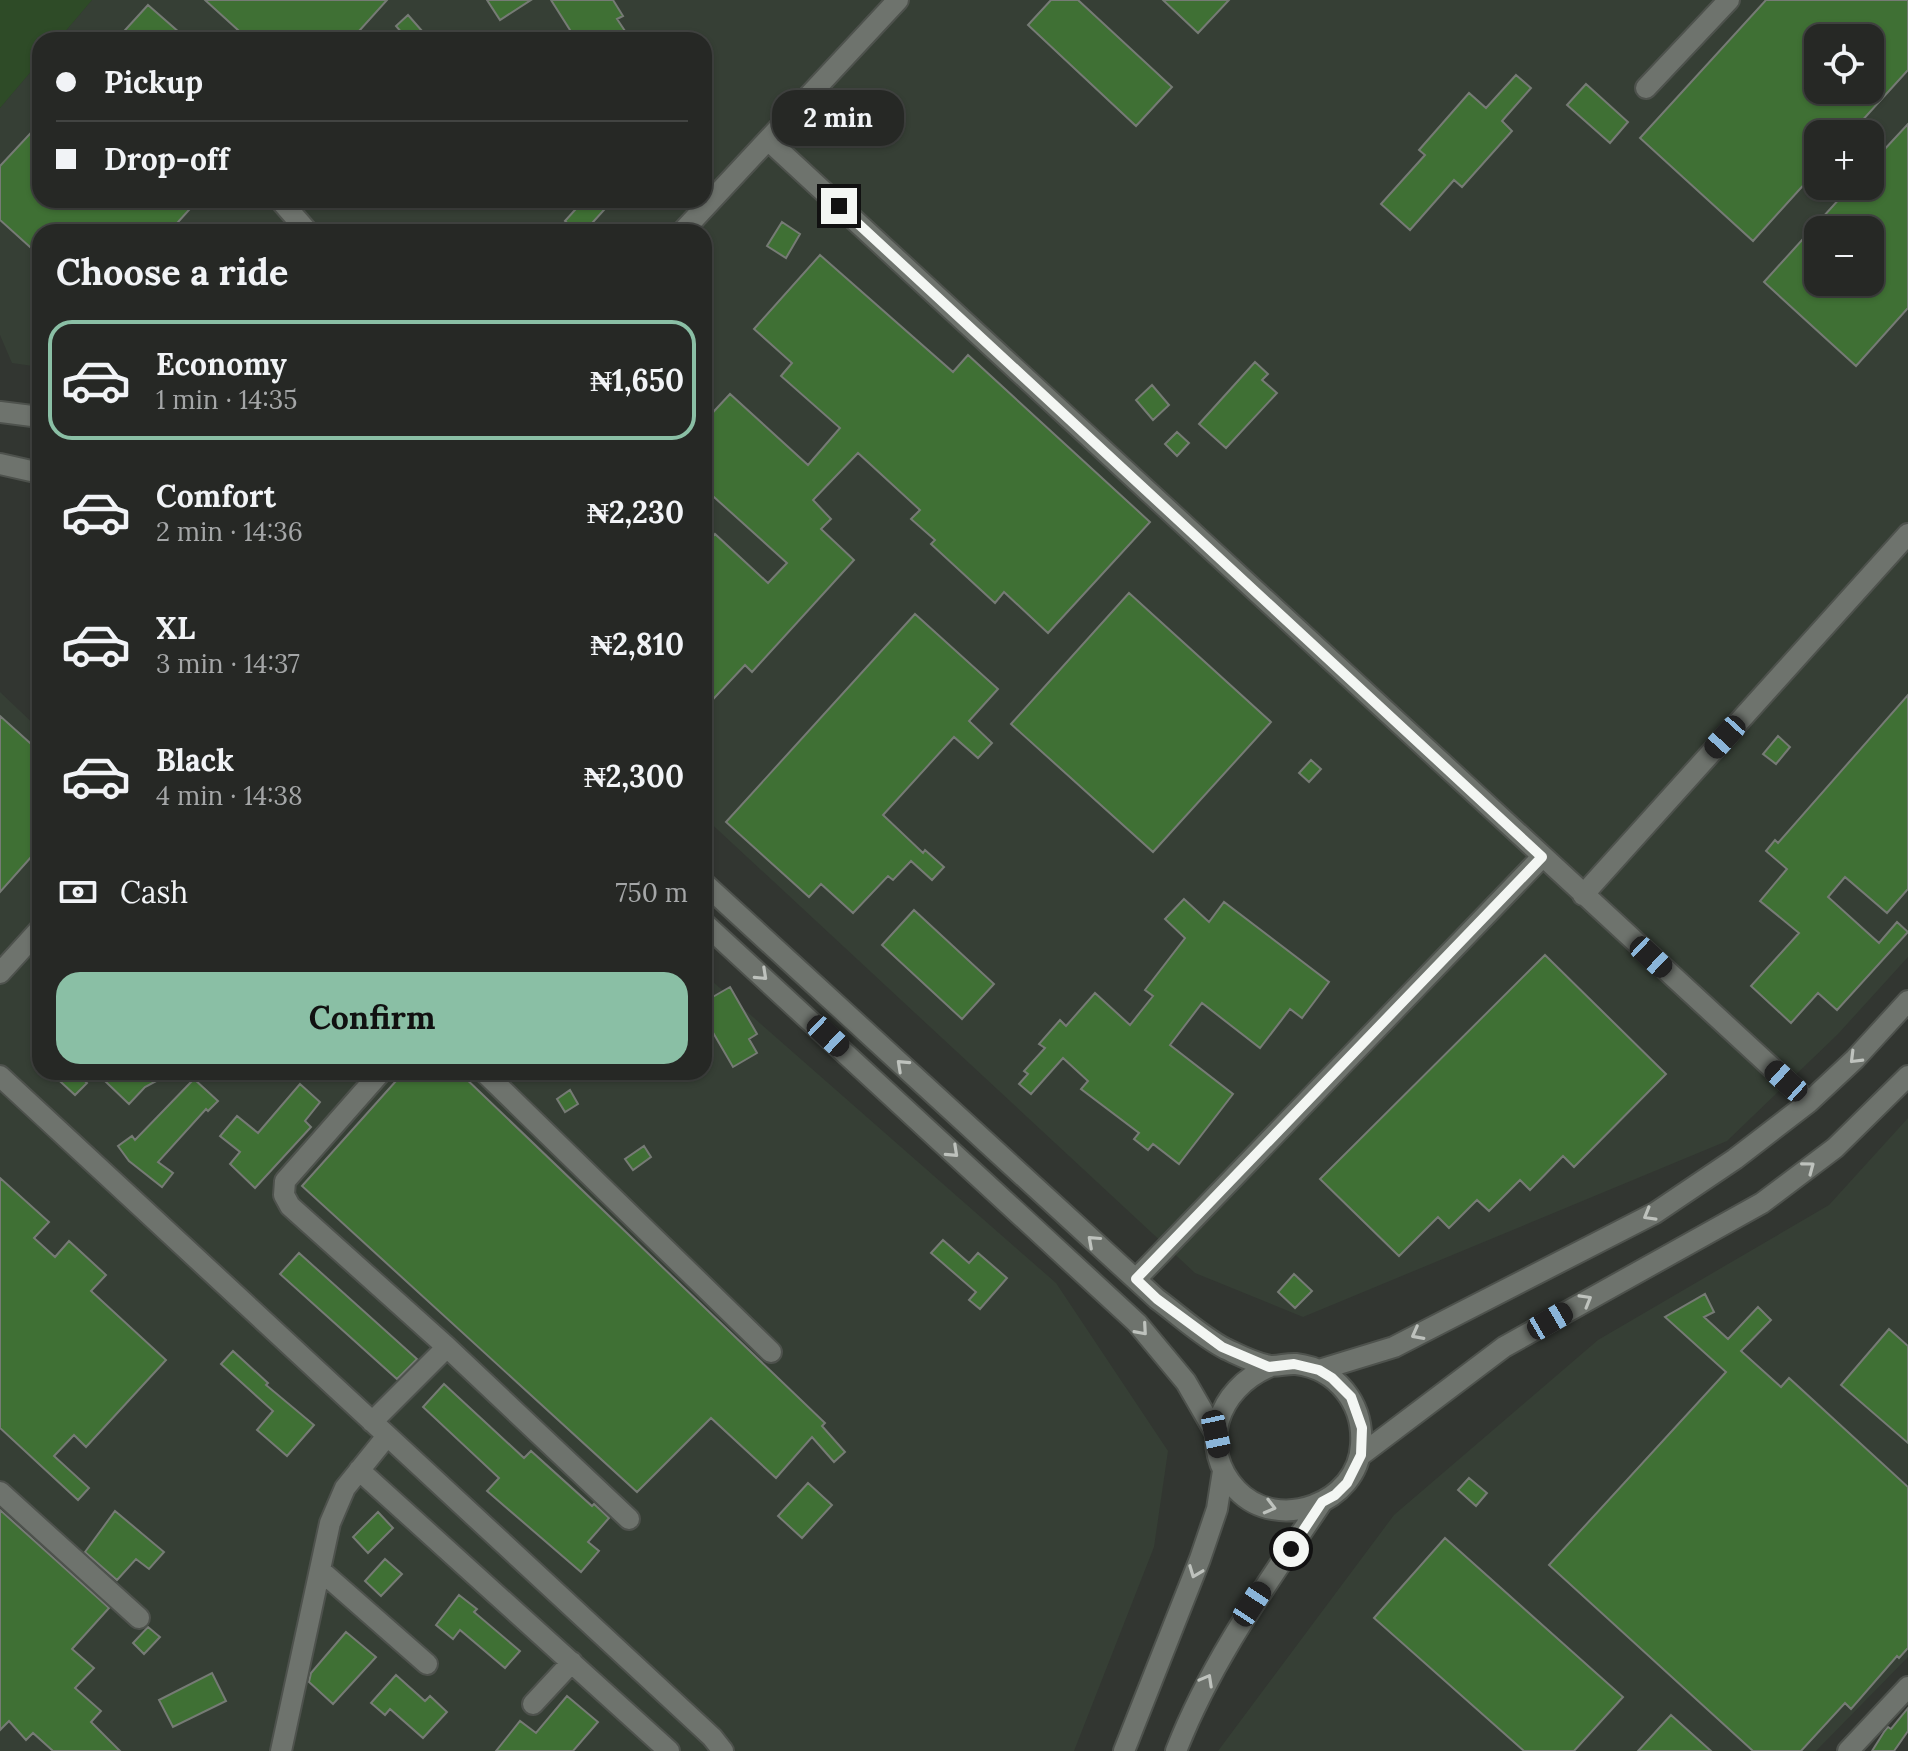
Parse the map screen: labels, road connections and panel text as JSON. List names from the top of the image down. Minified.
{"page":{"map_buttons":["+","−"],"banner":["Pickup","Drop-off"],"bubble":"2 min","heading":"Choose a ride","list":[{"name":"Economy","note":"1 min · 14:35","value":"₦1,650"},{"name":"Comfort","note":"2 min · 14:36","value":"₦2,230"},{"name":"XL","note":"3 min · 14:37","value":"₦2,810"},{"name":"Black","note":"4 min · 14:38","value":"₦2,300"}],"pay":["Cash","750 m"],"buttons":"Confirm"}}
